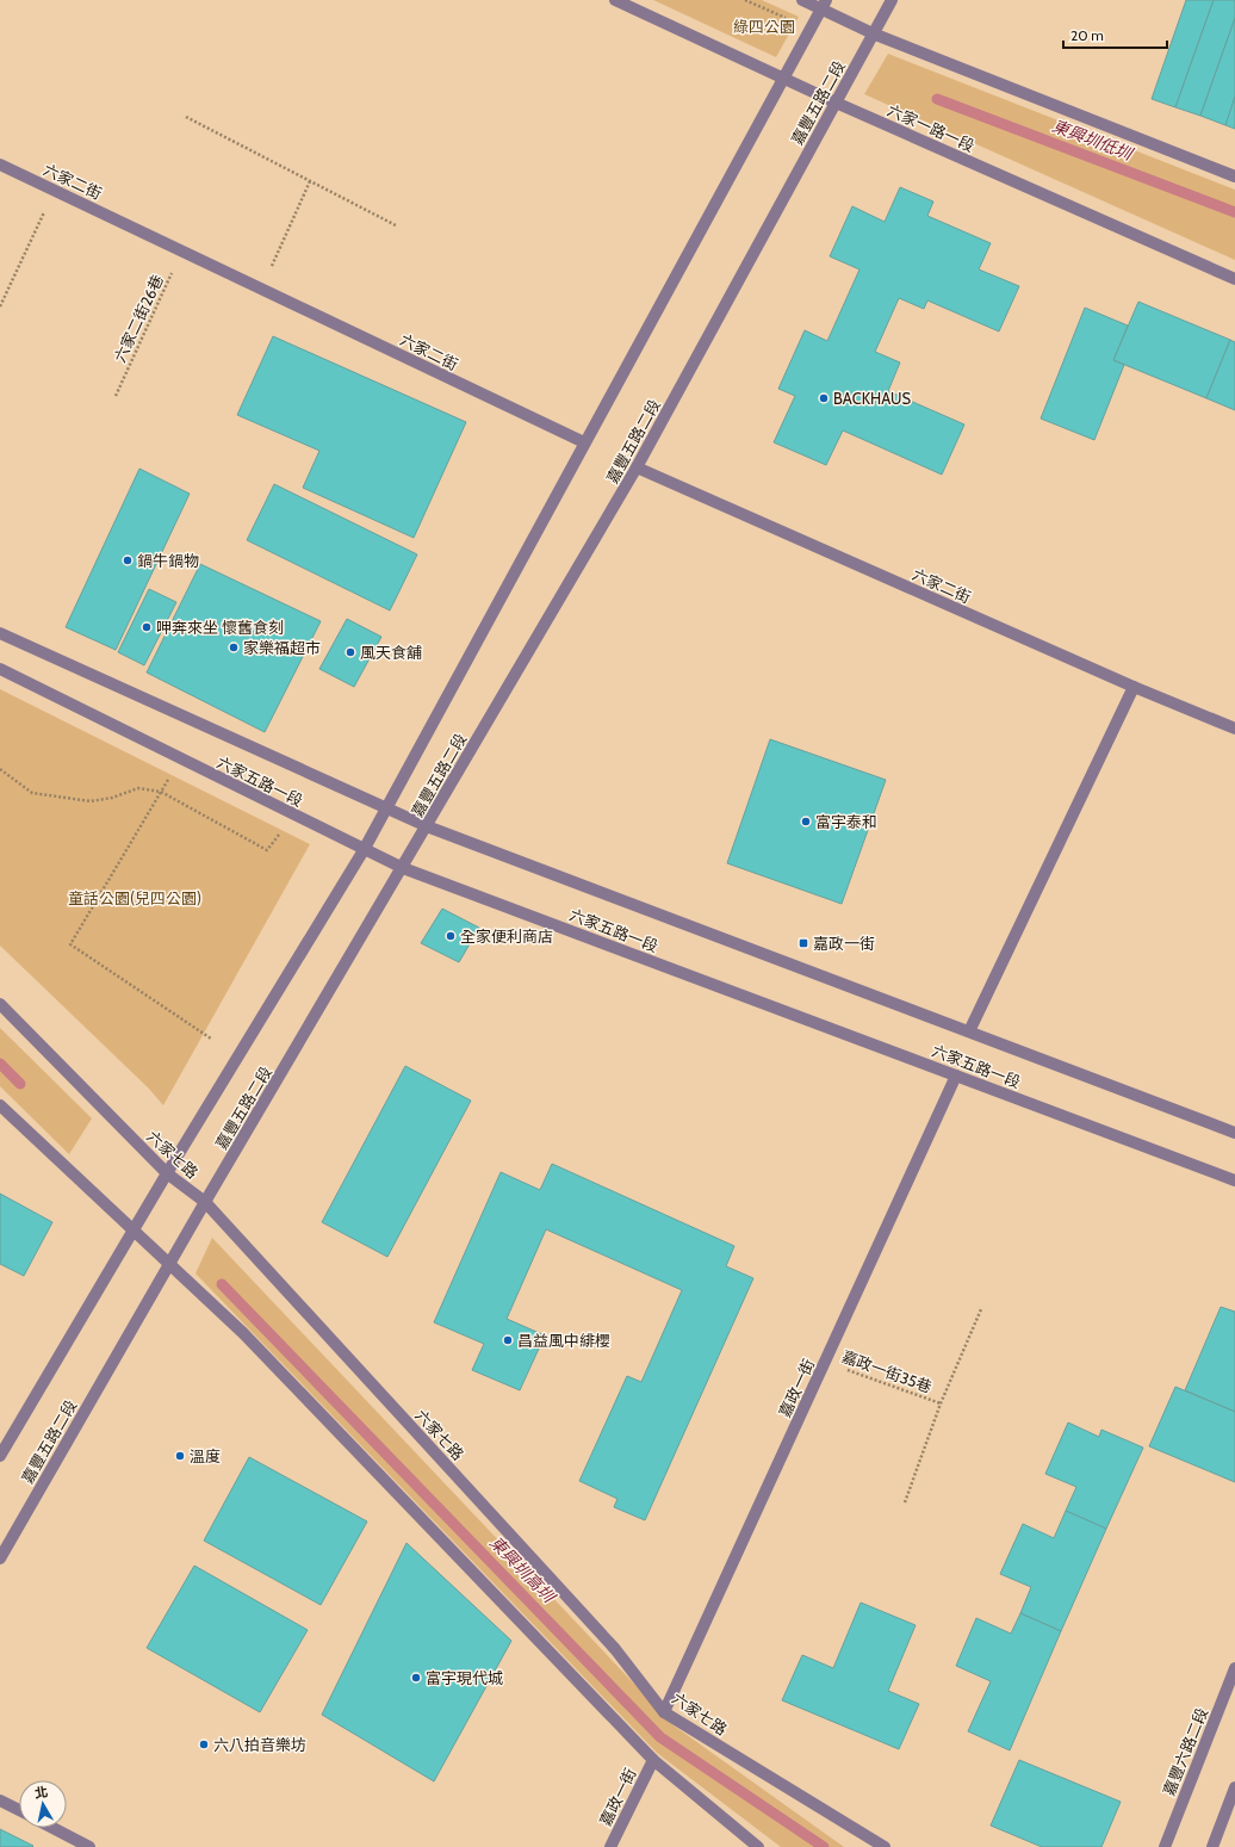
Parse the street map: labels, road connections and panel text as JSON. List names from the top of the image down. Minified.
{"streets":{"street":["嘉豐五路二段","六家一路一段","六家二街","六家五路一段","六家七路","嘉政一街","嘉豐六路二段"],"path":["六家二街26巷","嘉政一街35巷"]},"crossings":[["嘉豐五路二段","六家一路一段"],["嘉豐五路二段","六家二街"],["嘉豐五路二段","六家五路一段"],["嘉豐五路二段","六家七路"],["六家二街","六家二街26巷"],["六家五路一段","嘉政一街"],["六家七路","嘉政一街"],["嘉政一街35巷","嘉政一街"]],"water":["東興圳低圳","東興圳高圳"],"parks":["綠四公園","童話公園(兒四公園)"],"places":{"other":["BACKHAUS","鍋牛鍋物","呷奔來坐 懷舊食刻","家樂福超市","風天食舖","富宇泰和","全家便利商店","昌益風中緋櫻","溫度","富宇現代城","六八拍音樂坊"],"transit":["嘉政一街"]},"scale_bar":"20 m","north":"top"}
